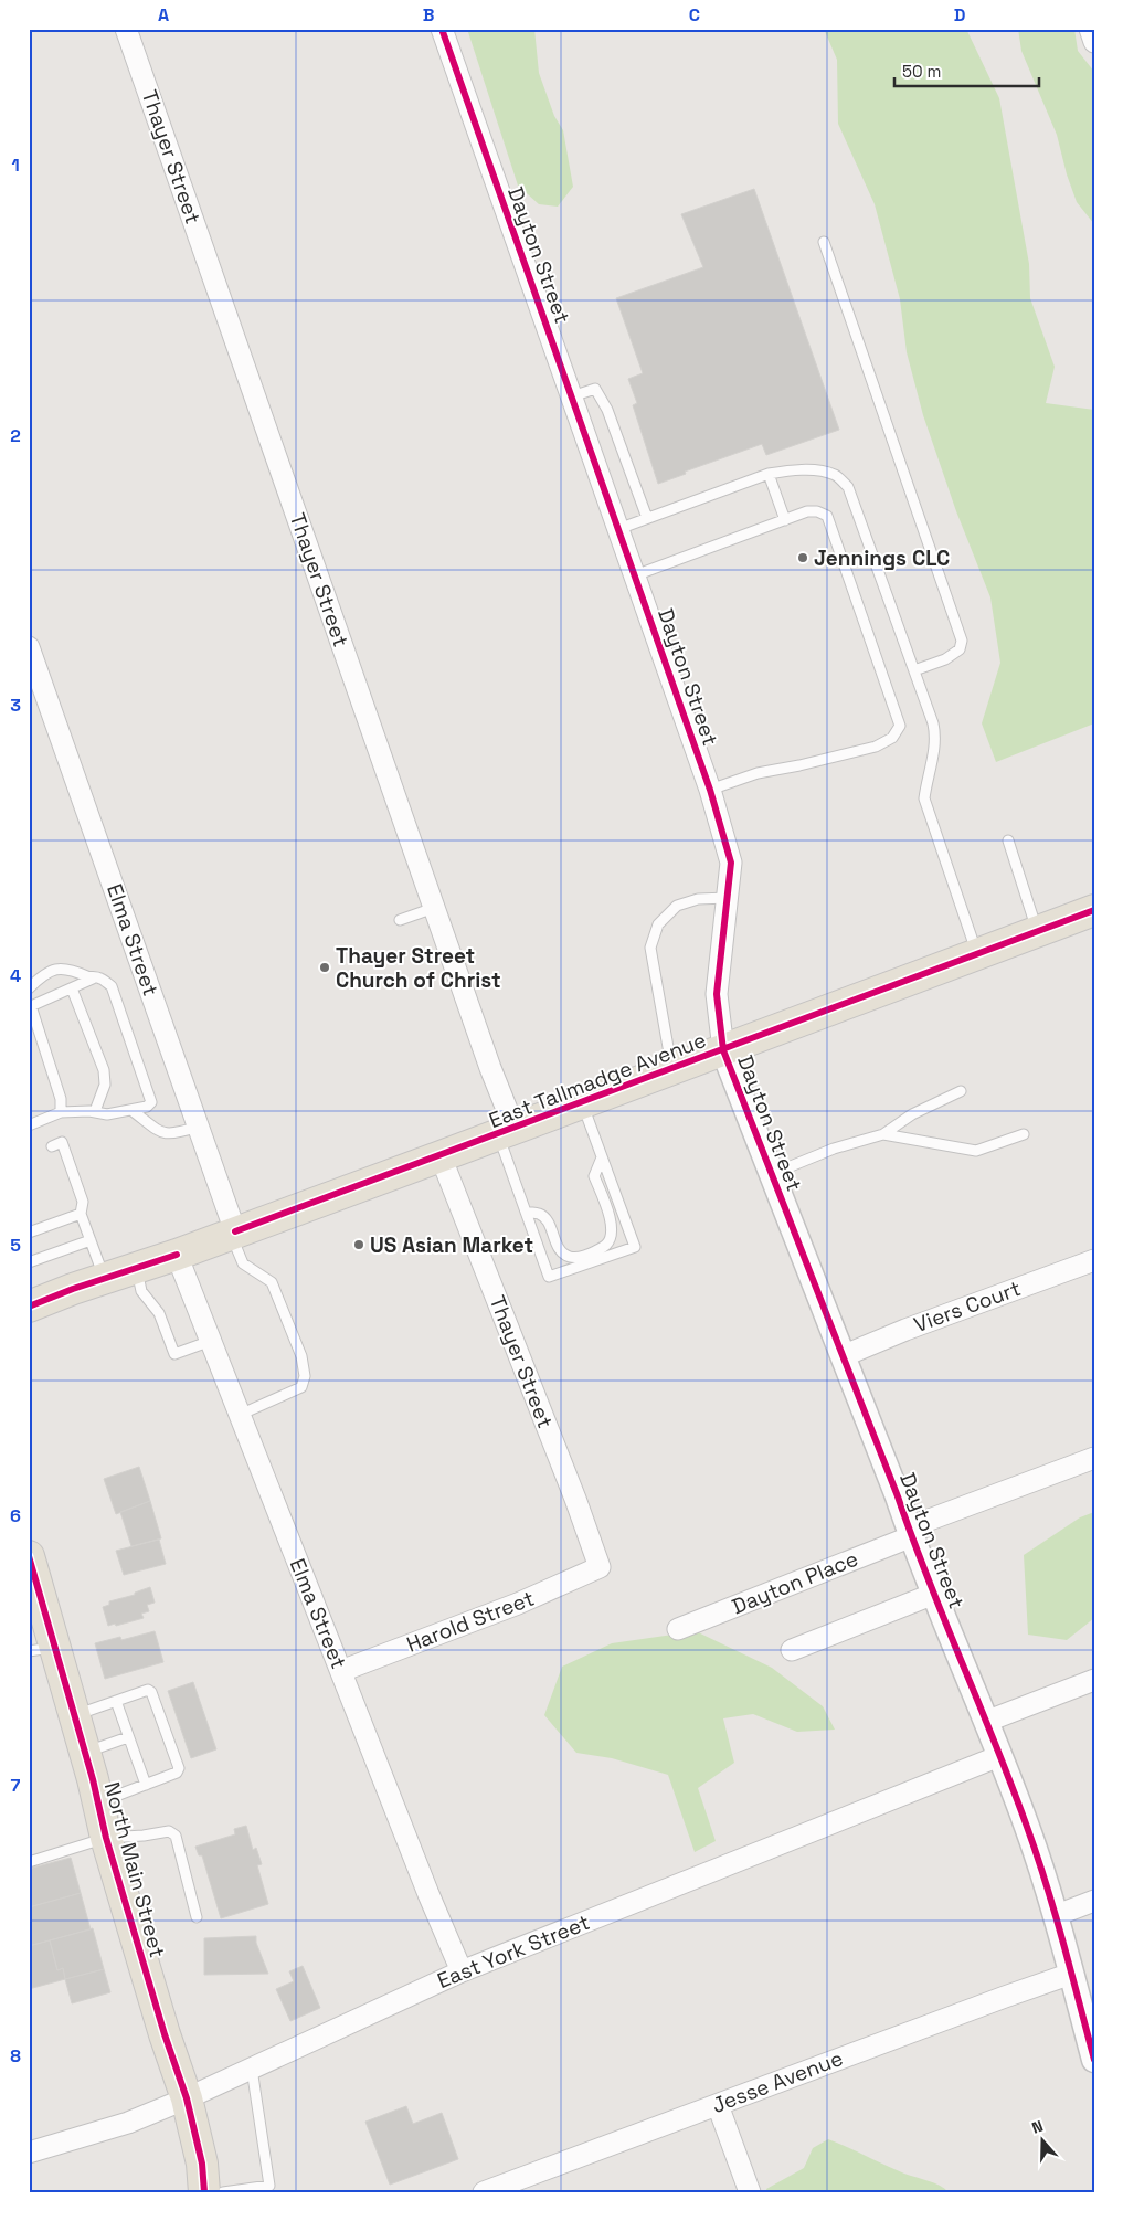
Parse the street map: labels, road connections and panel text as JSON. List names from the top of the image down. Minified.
{"streets":{"main road":["East Tallmadge Avenue","North Main Street"],"street":["Thayer Street","Dayton Street","Elma Street","Viers Court","Dayton Place","Harold Street","East York Street","Jesse Avenue"]},"crossings":[["Thayer Street","East Tallmadge Avenue"],["Thayer Street","Harold Street"],["Dayton Street","East Tallmadge Avenue"],["Dayton Street","Viers Court"],["Dayton Street","Dayton Place"],["Dayton Street","East York Street"],["Dayton Street","Jesse Avenue"],["Elma Street","East Tallmadge Avenue"],["Elma Street","Harold Street"],["Elma Street","East York Street"],["North Main Street","East York Street"]],"places":["Jennings CLC","Thayer Street Church of Christ","US Asian Market"],"scale_bar":"50 m","north":"top","grid":{"columns":["A","B","C","D"],"rows":["1","2","3","4","5","6","7","8"]}}
